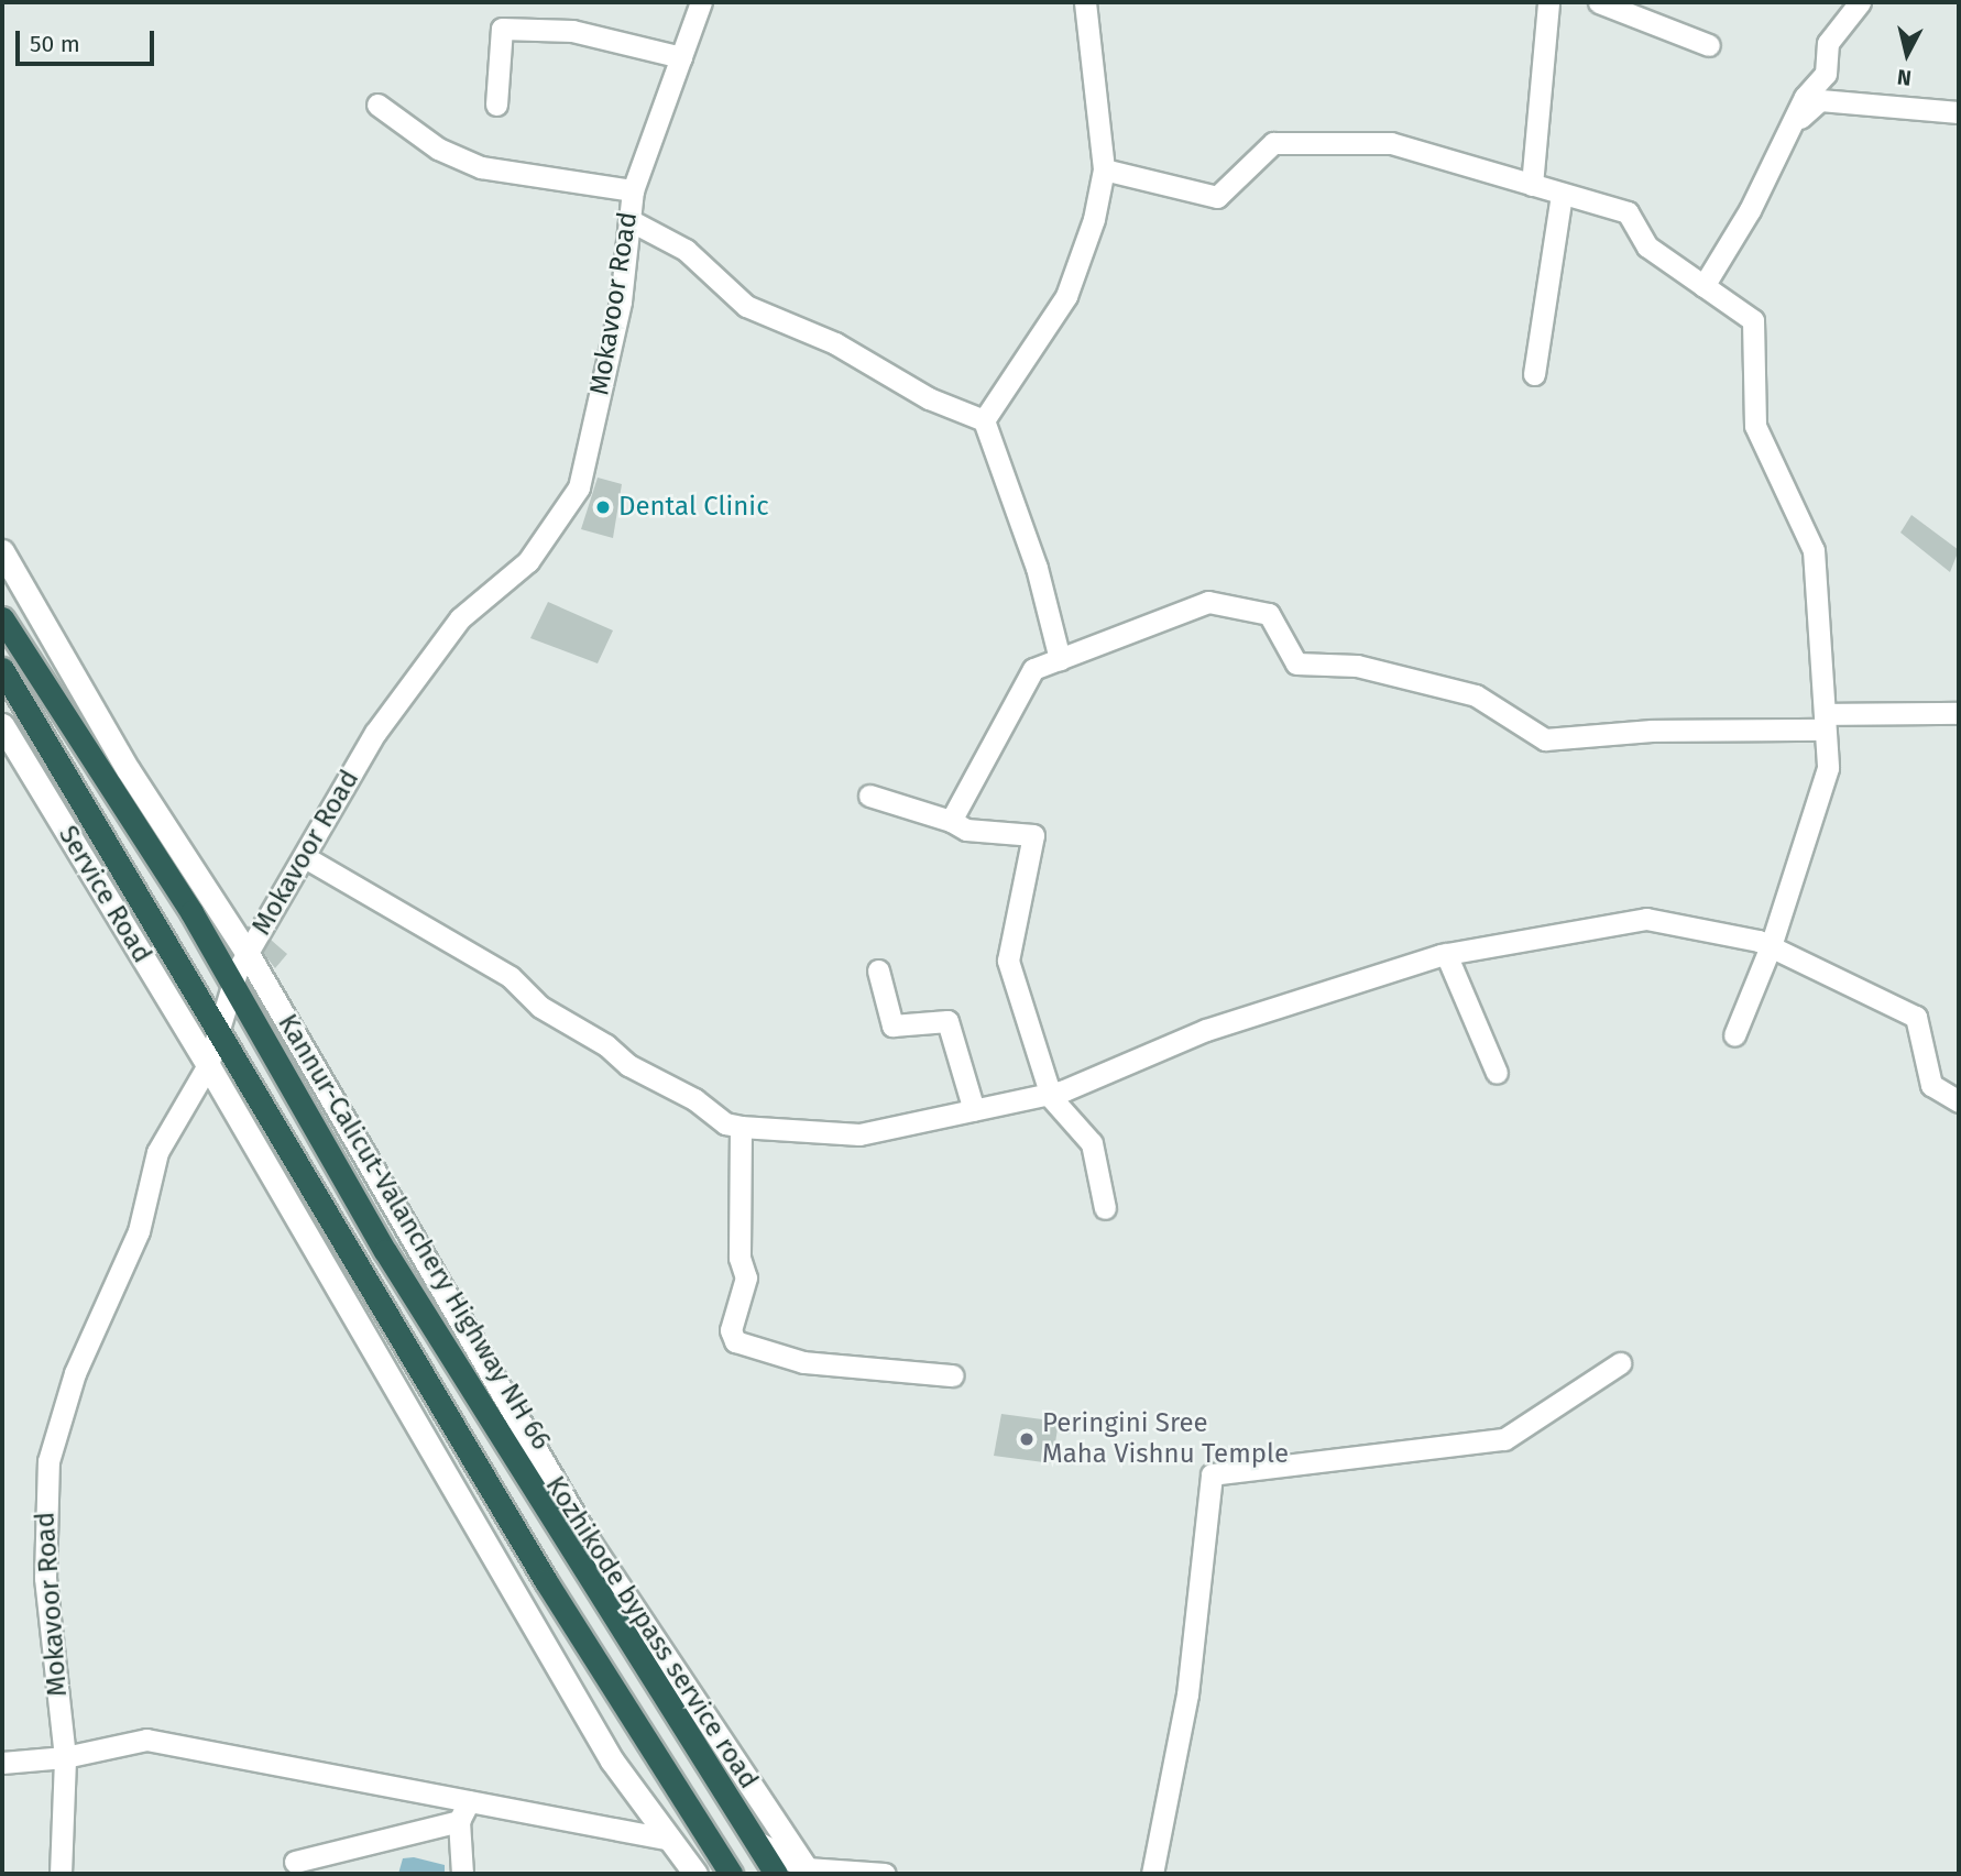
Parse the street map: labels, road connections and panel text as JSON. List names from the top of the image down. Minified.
{"streets":{"highway":["Kannur-Calicut-Valanchery Highway NH 66"],"street":["Mokavoor Road","Service Road","Kozhikode bypass service road"]},"crossings":[["Mokavoor Road","Service Road"],["Mokavoor Road","Kannur-Calicut-Valanchery Highway NH 66"],["Mokavoor Road","Kozhikode bypass service road"]],"places":["Dental Clinic","Peringini Sree Maha Vishnu Temple"],"scale_bar":"50 m","north":"bottom"}
